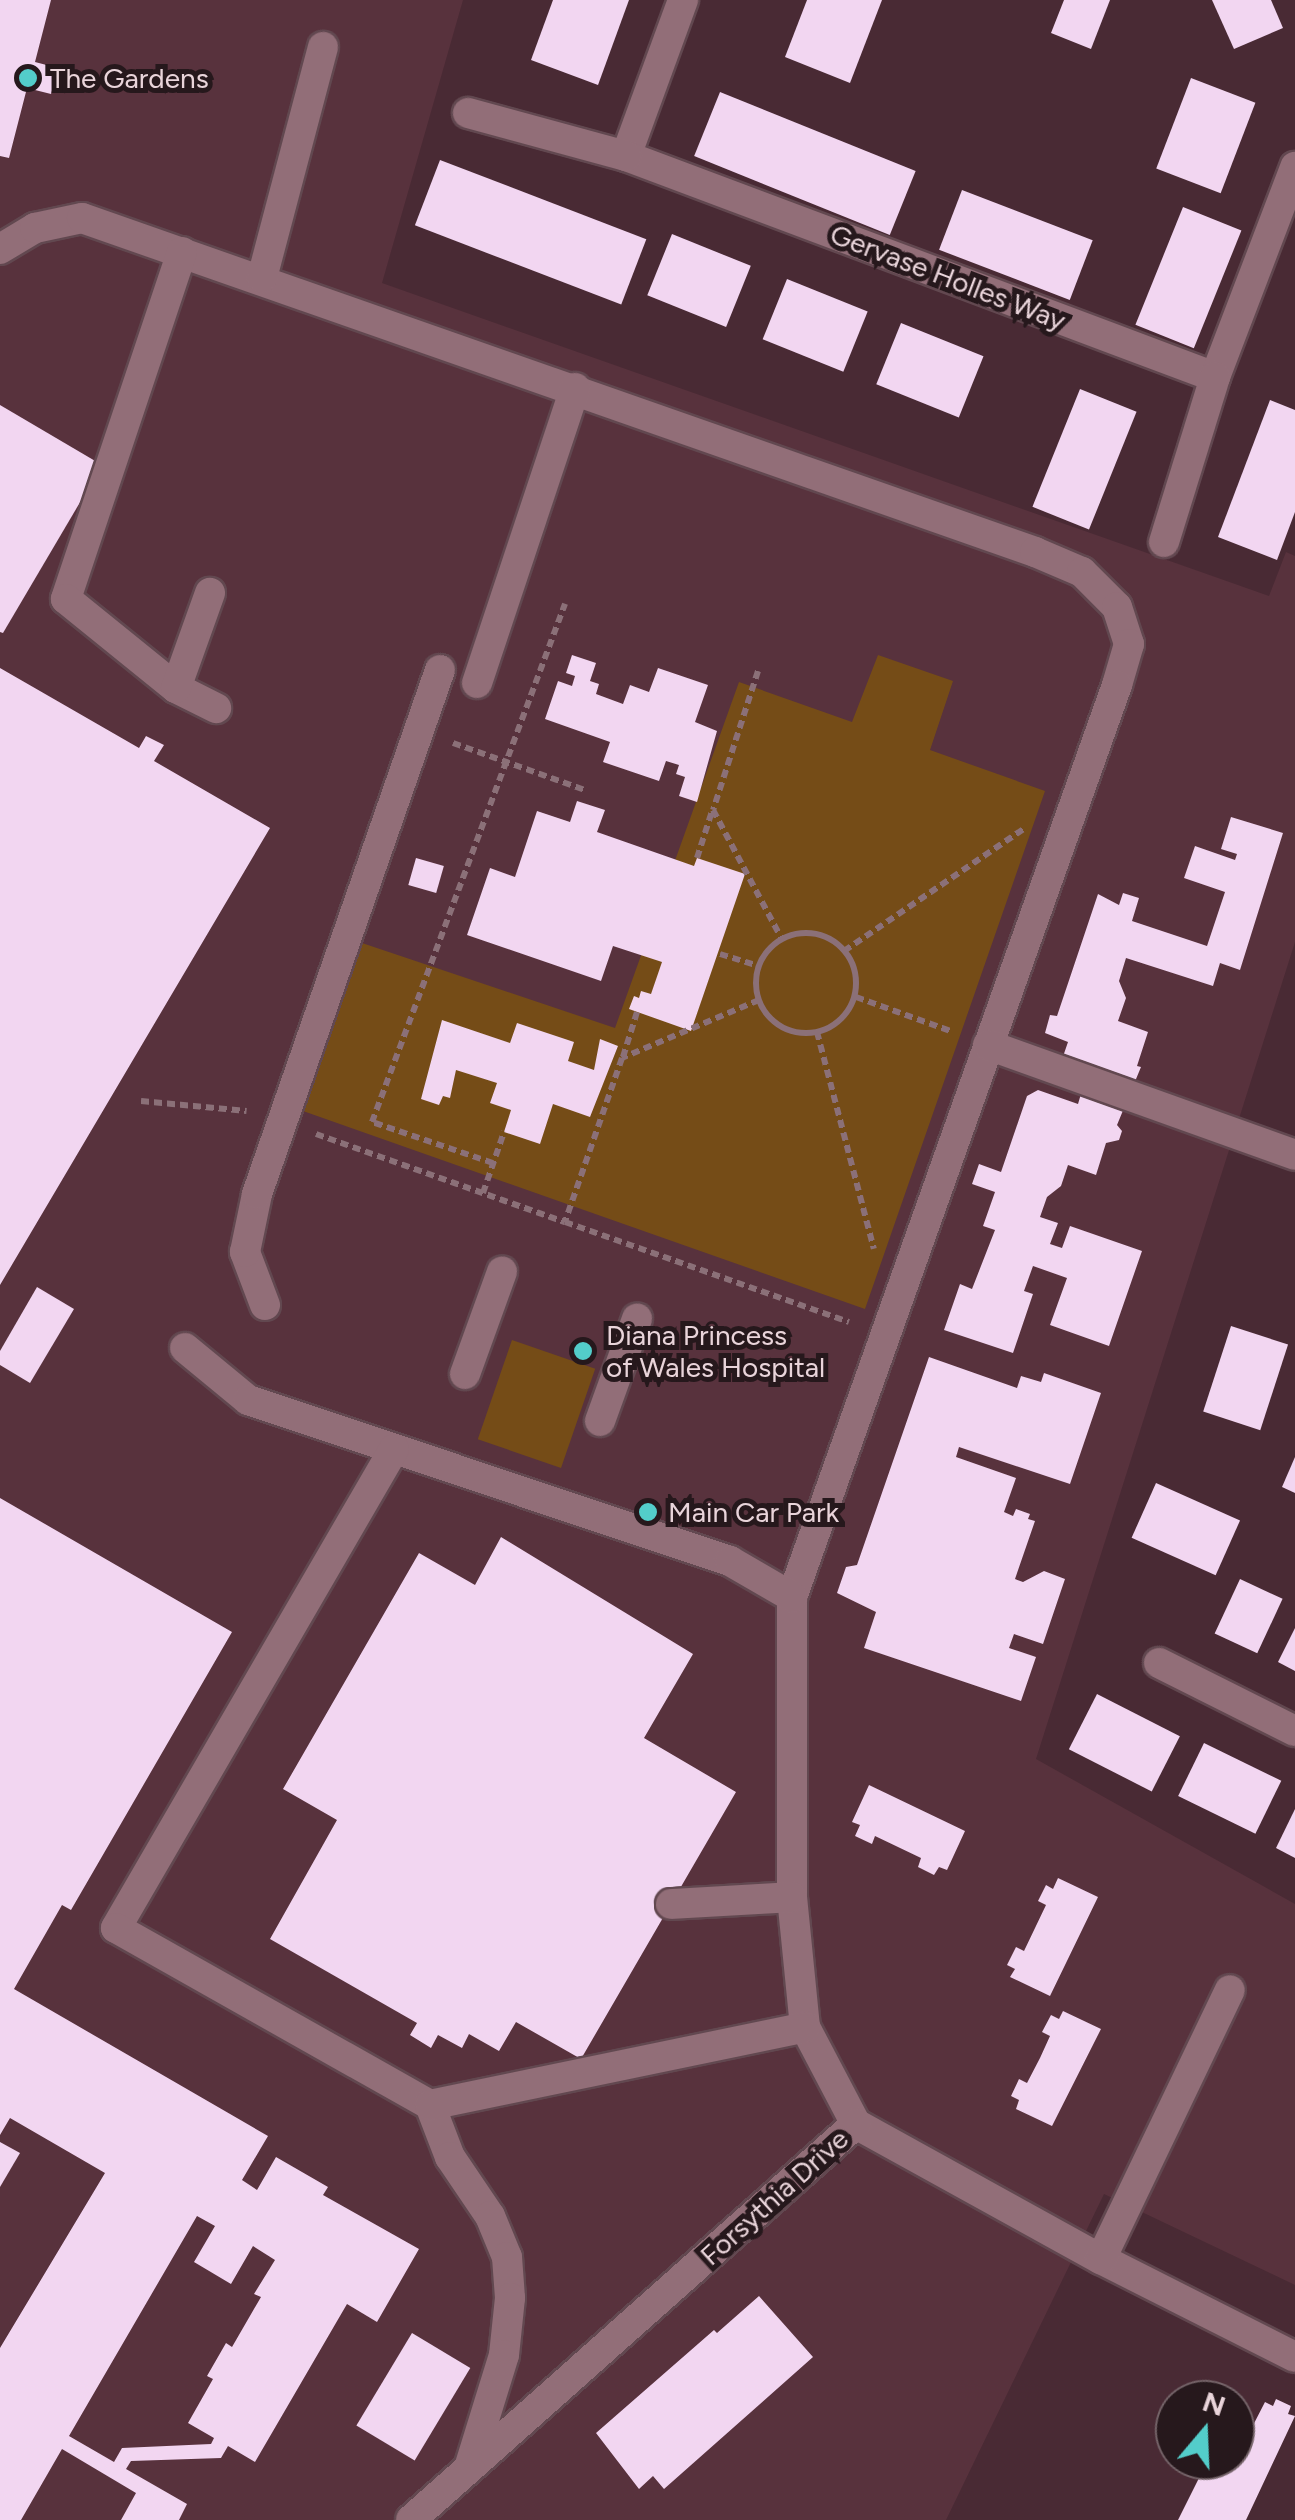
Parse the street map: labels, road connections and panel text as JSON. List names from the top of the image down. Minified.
{"streets":{"street":["Gervase Holles Way","Forsythia Drive"]},"places":["The Gardens","Diana Princess of Wales Hospital","Main Car Park"],"north":"top"}
